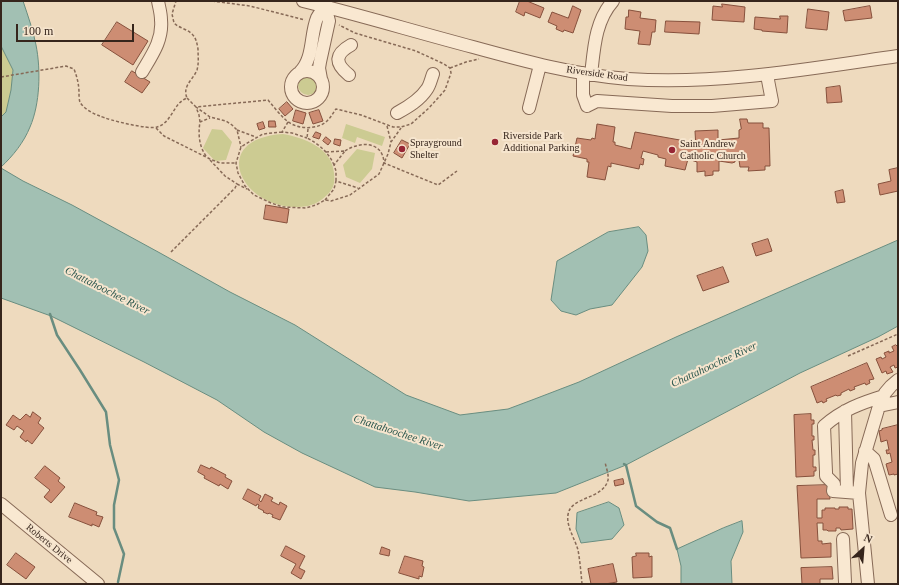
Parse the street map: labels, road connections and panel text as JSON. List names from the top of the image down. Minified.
{"streets":{"street":["Riverside Road","Roberts Drive"]},"water":["Chattahoochee River"],"places":["Riverside Park Additional Parking","Sprayground Shelter","Saint Andrew Catholic Church"],"scale_bar":"100 m","north":"top right"}
